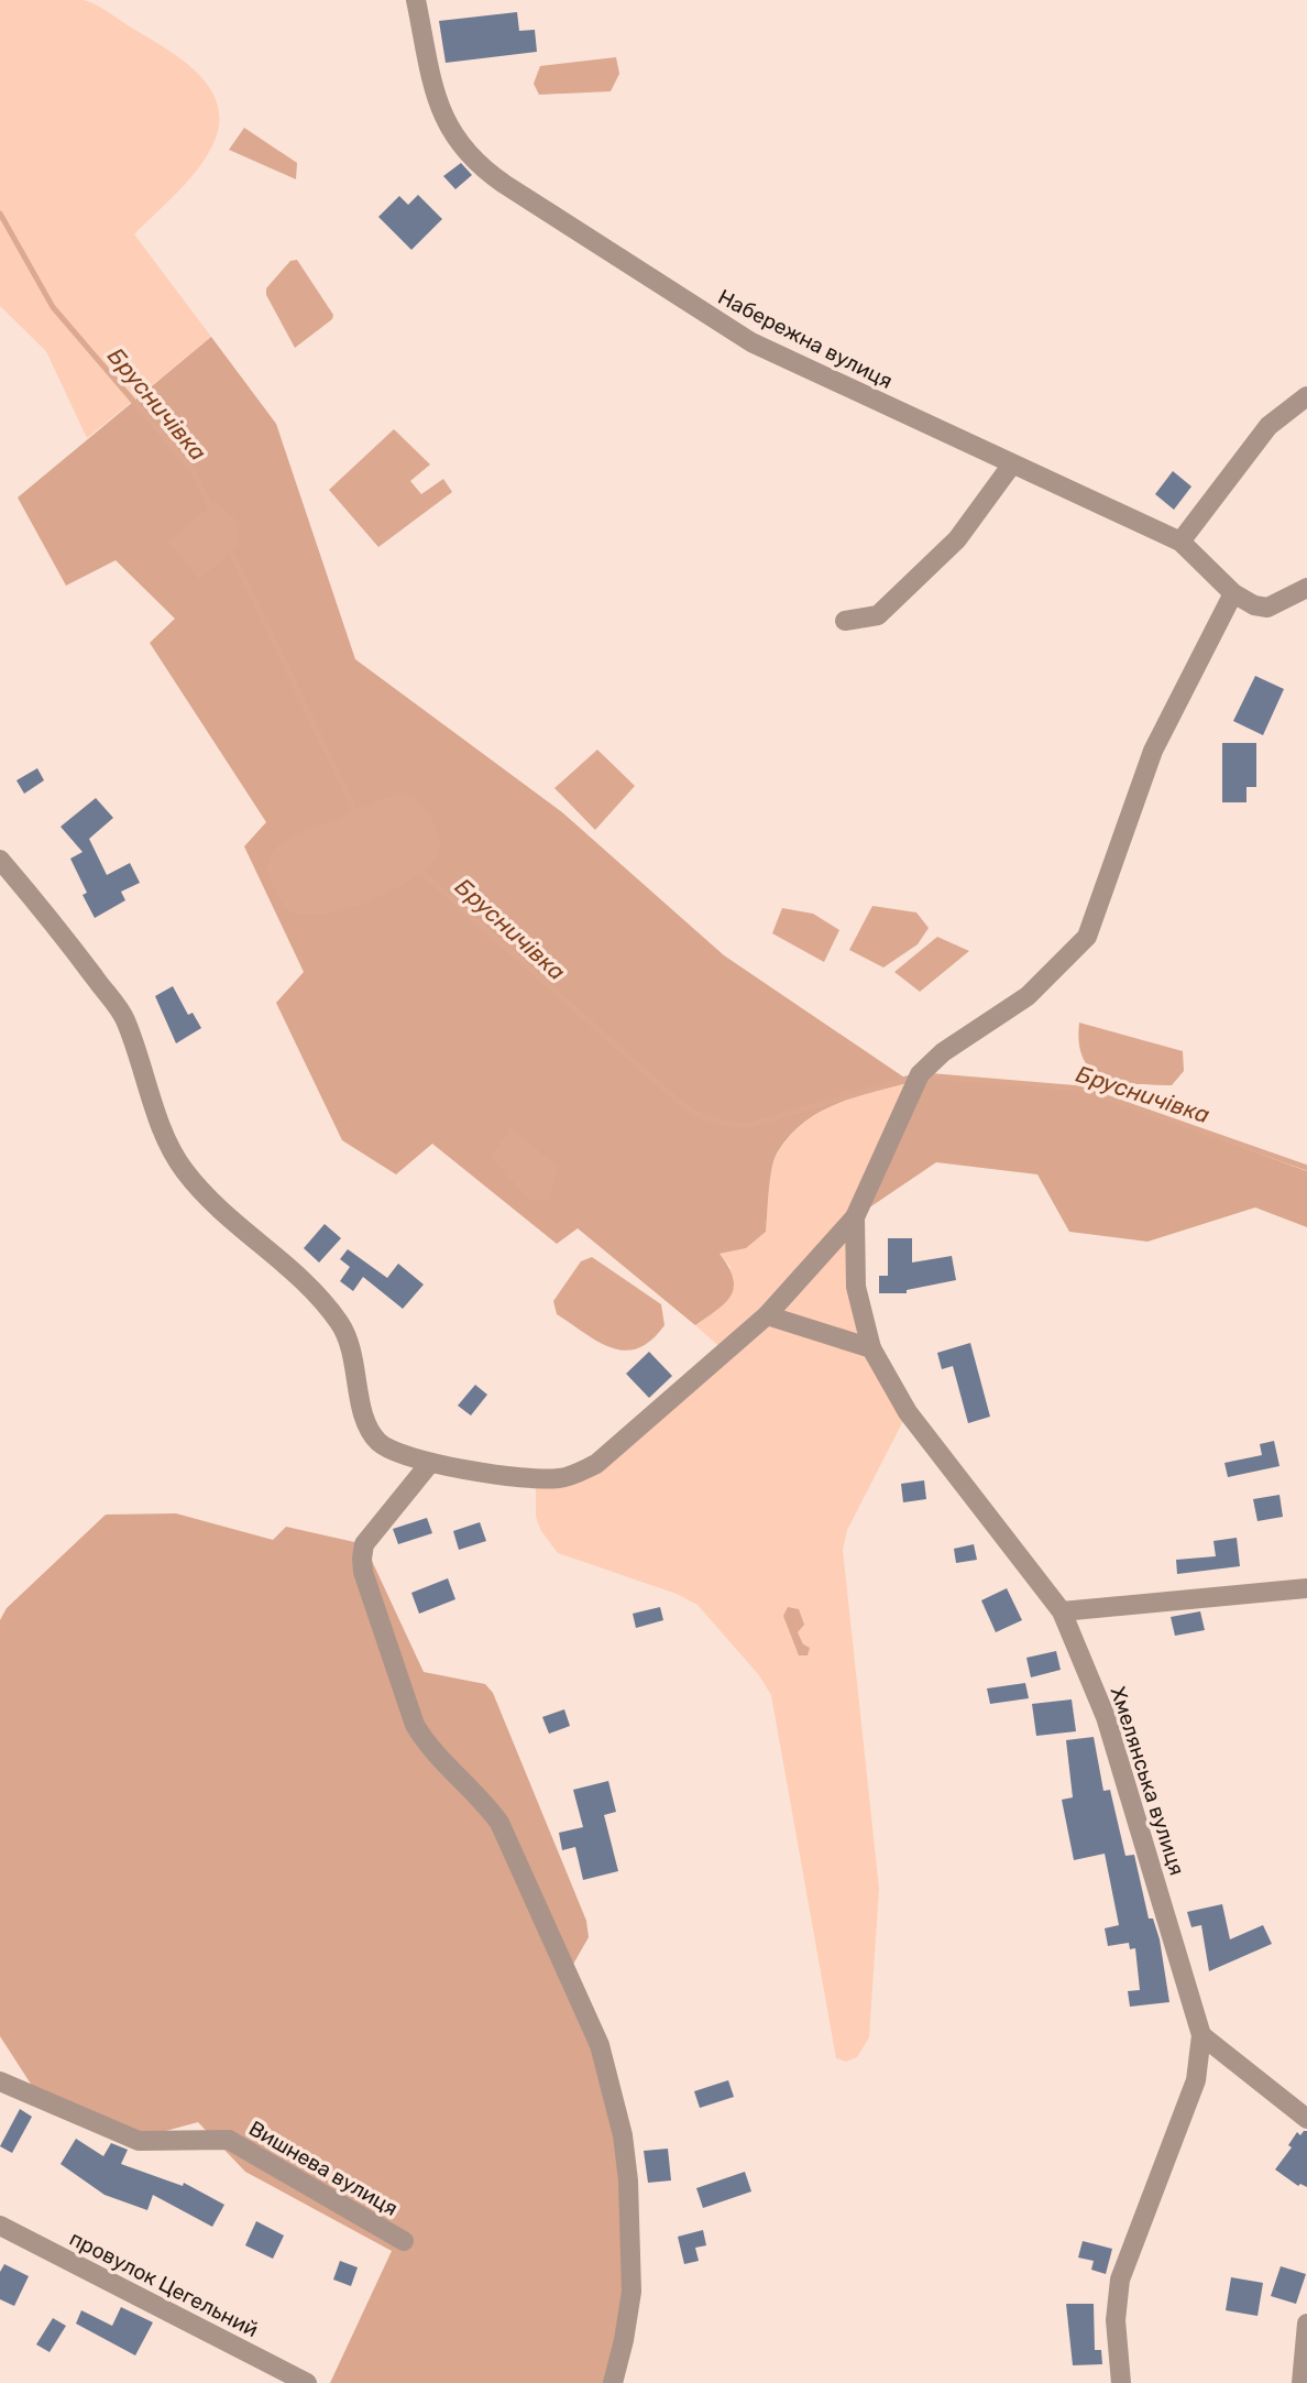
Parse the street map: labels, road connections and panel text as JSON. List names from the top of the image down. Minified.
{"streets":{"street":["Набережна вулиця","Хмелянська вулиця","Вишнева вулиця","провулок Цегельний"]},"water":["Брусничівка"]}
